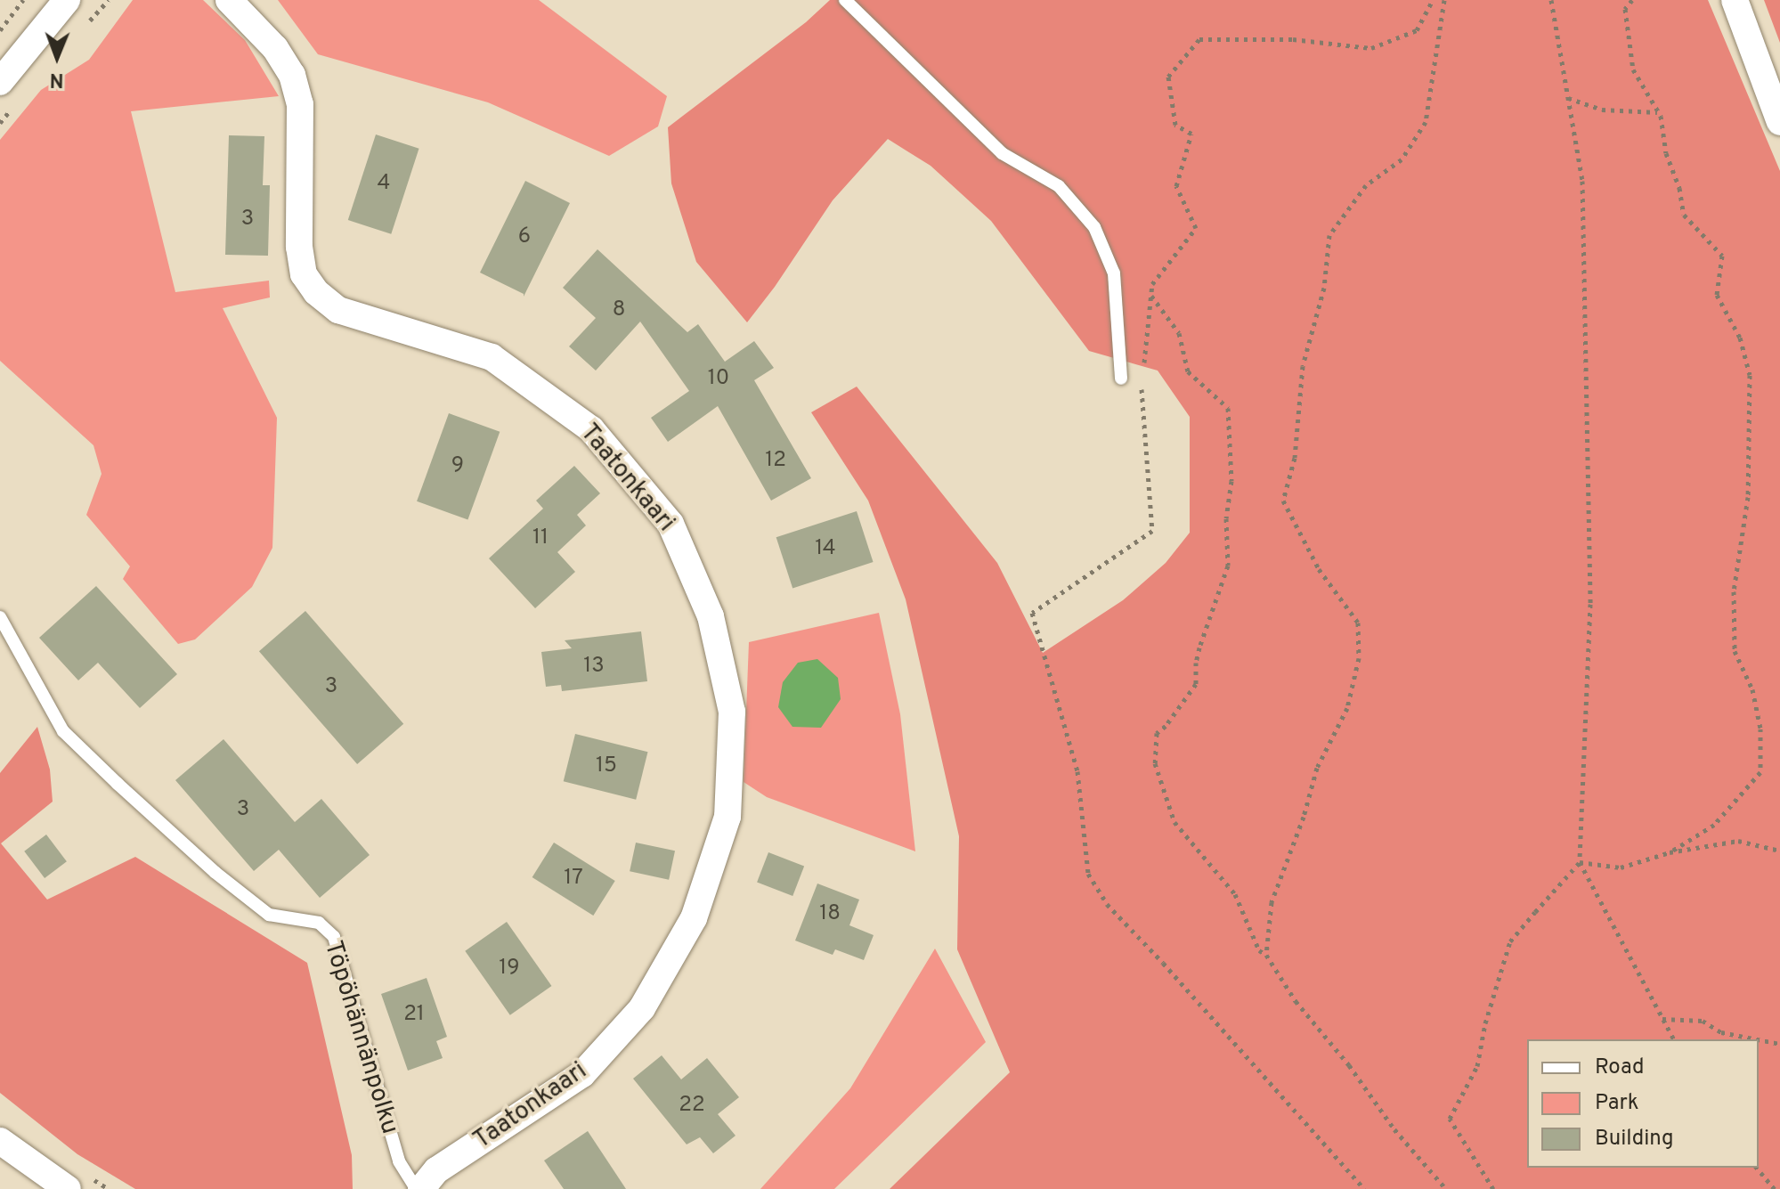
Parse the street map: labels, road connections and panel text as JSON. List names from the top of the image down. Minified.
{"streets":{"street":["Taatonkaari"],"lane":["Töpöhännänpolku"]},"house_numbers":["4","3","6","8","10","12","9","11","14","13","3","15","3","17","18","19","21","22"],"legend":["Road","Park","Building"],"north":"bottom"}
